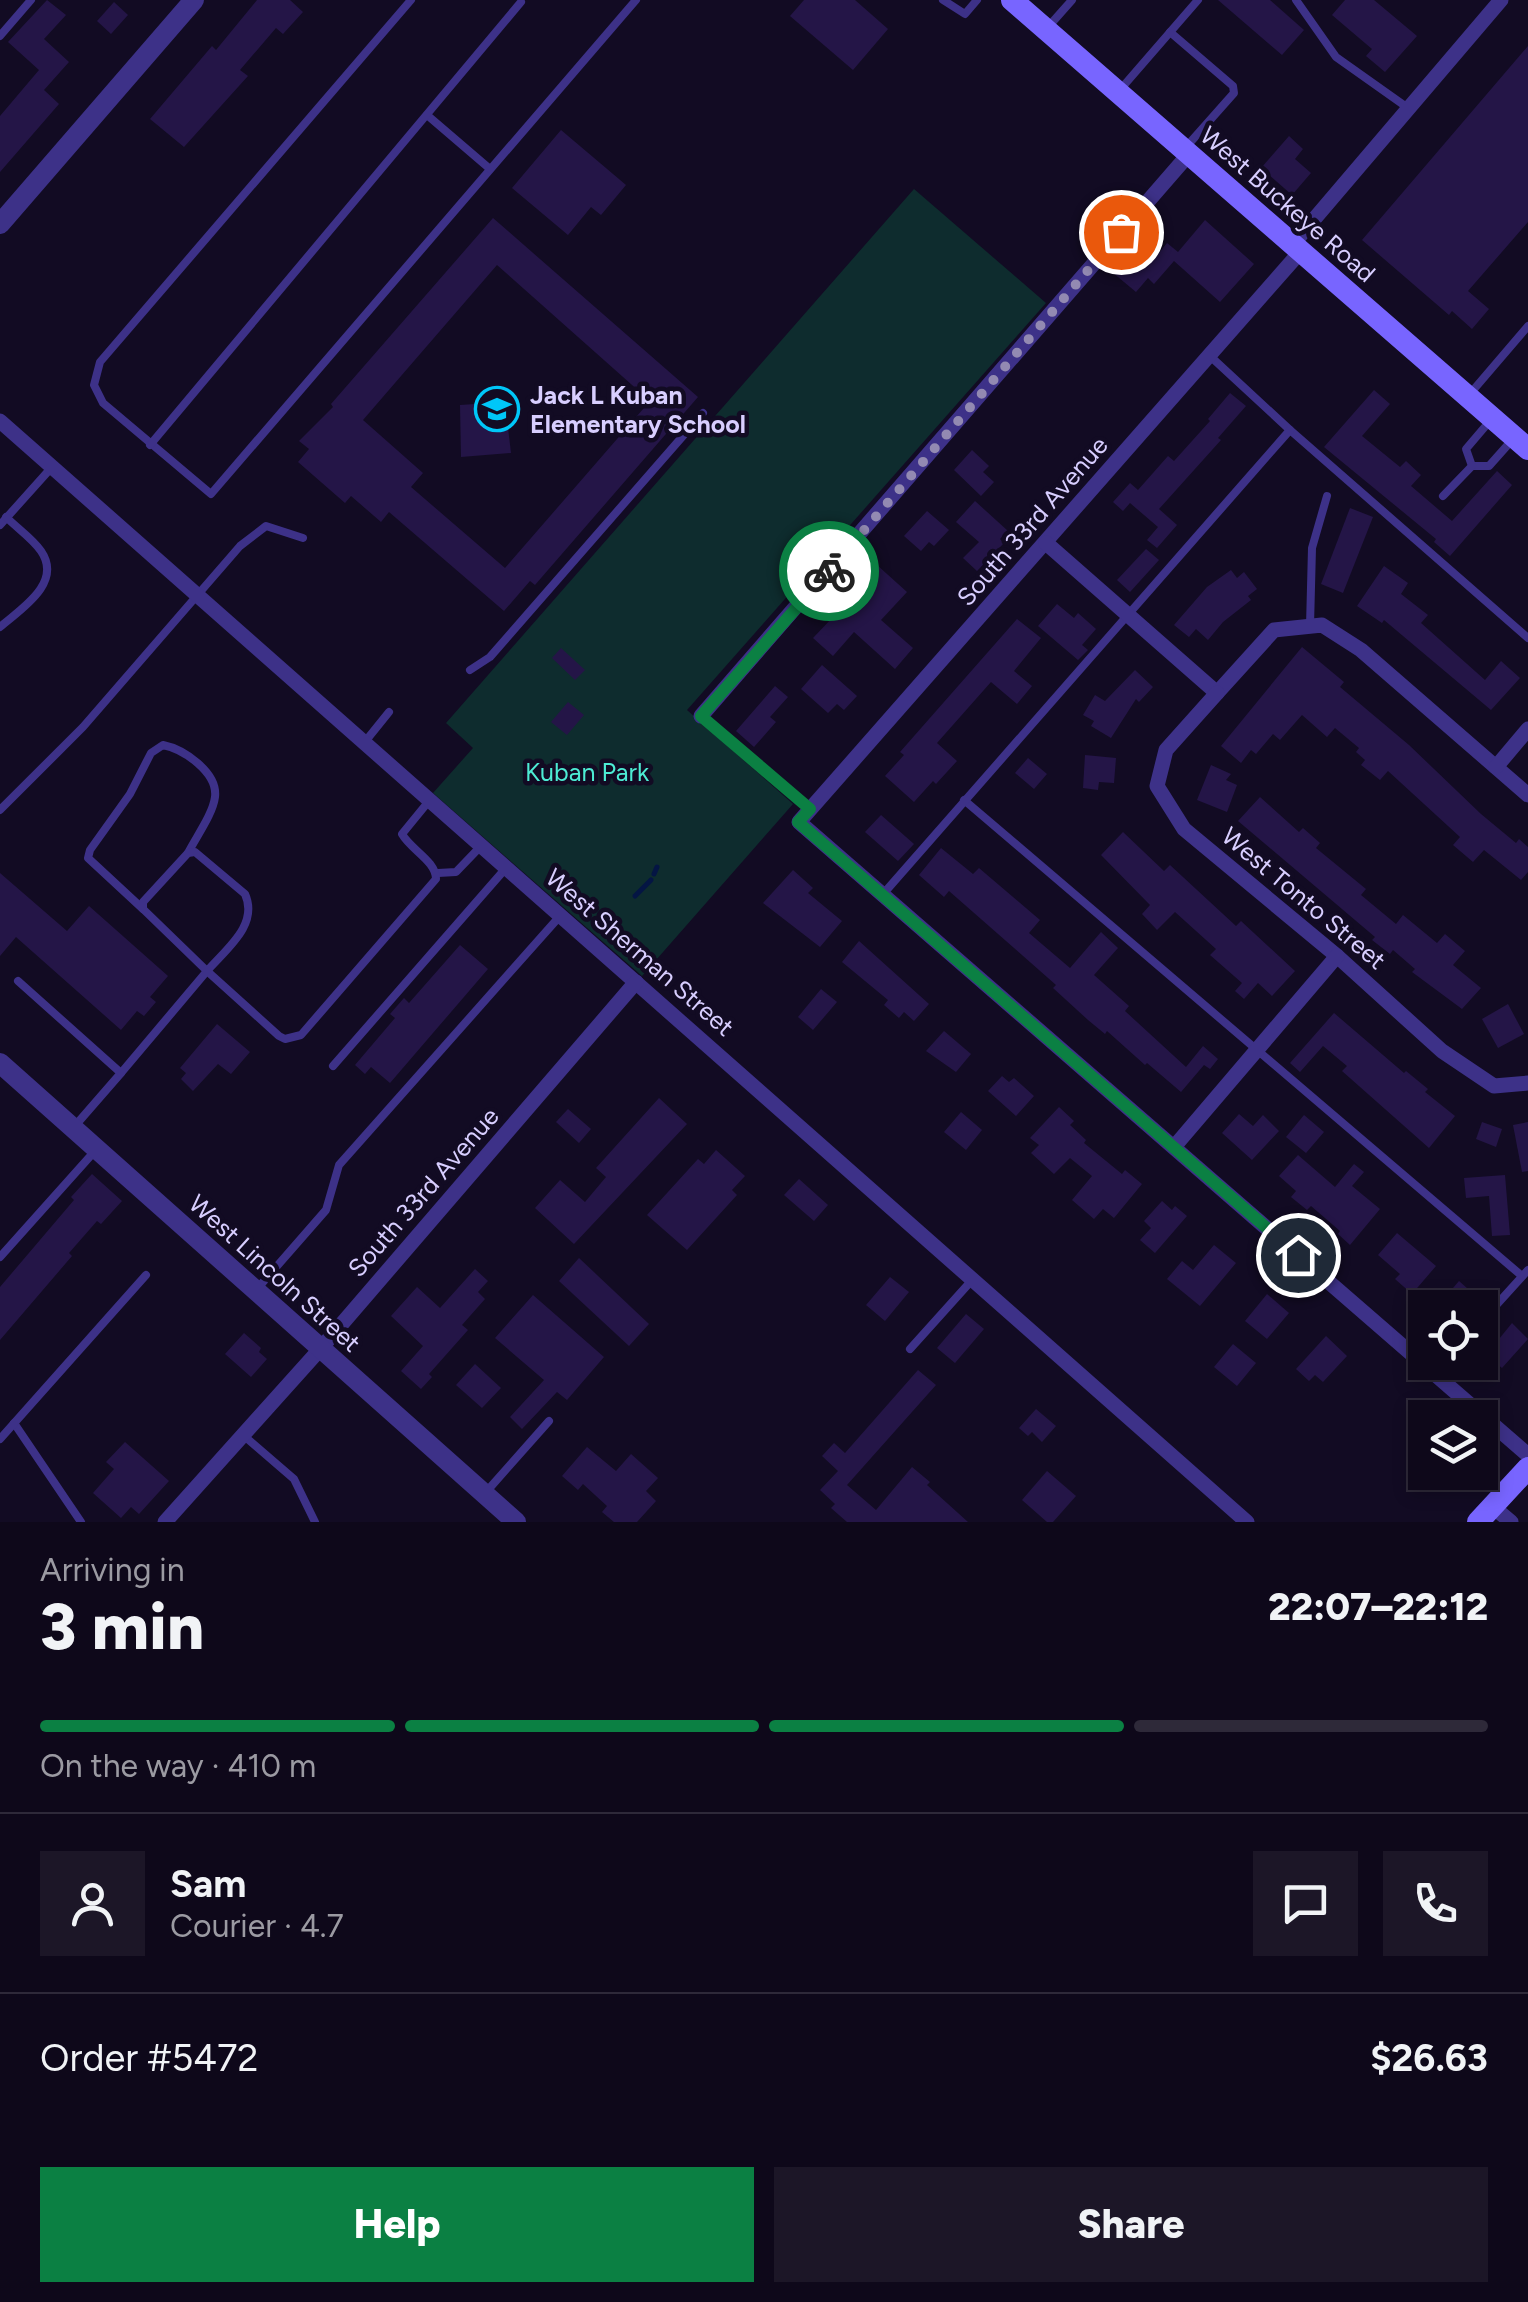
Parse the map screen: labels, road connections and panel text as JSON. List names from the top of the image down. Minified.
{"streets":{"main road":["West Buckeye Road"],"street":["South 33rd Avenue","West Tonto Street","West Sherman Street","West Lincoln Street"]},"crossings":[["West Buckeye Road","South 33rd Avenue"],["South 33rd Avenue","West Sherman Street"],["South 33rd Avenue","West Lincoln Street"]],"parks":["Kuban Park"],"places":{"school or university":["Jack L Kuban Elementary School"]},"page":{"heading":["3 min","Arriving in","22:07–22:12"],"panel":["Sam","Courier · 4.7","Order #5472","$26.63"],"bar":"On the way · 410 m","buttons":["Help","Share"]}}
